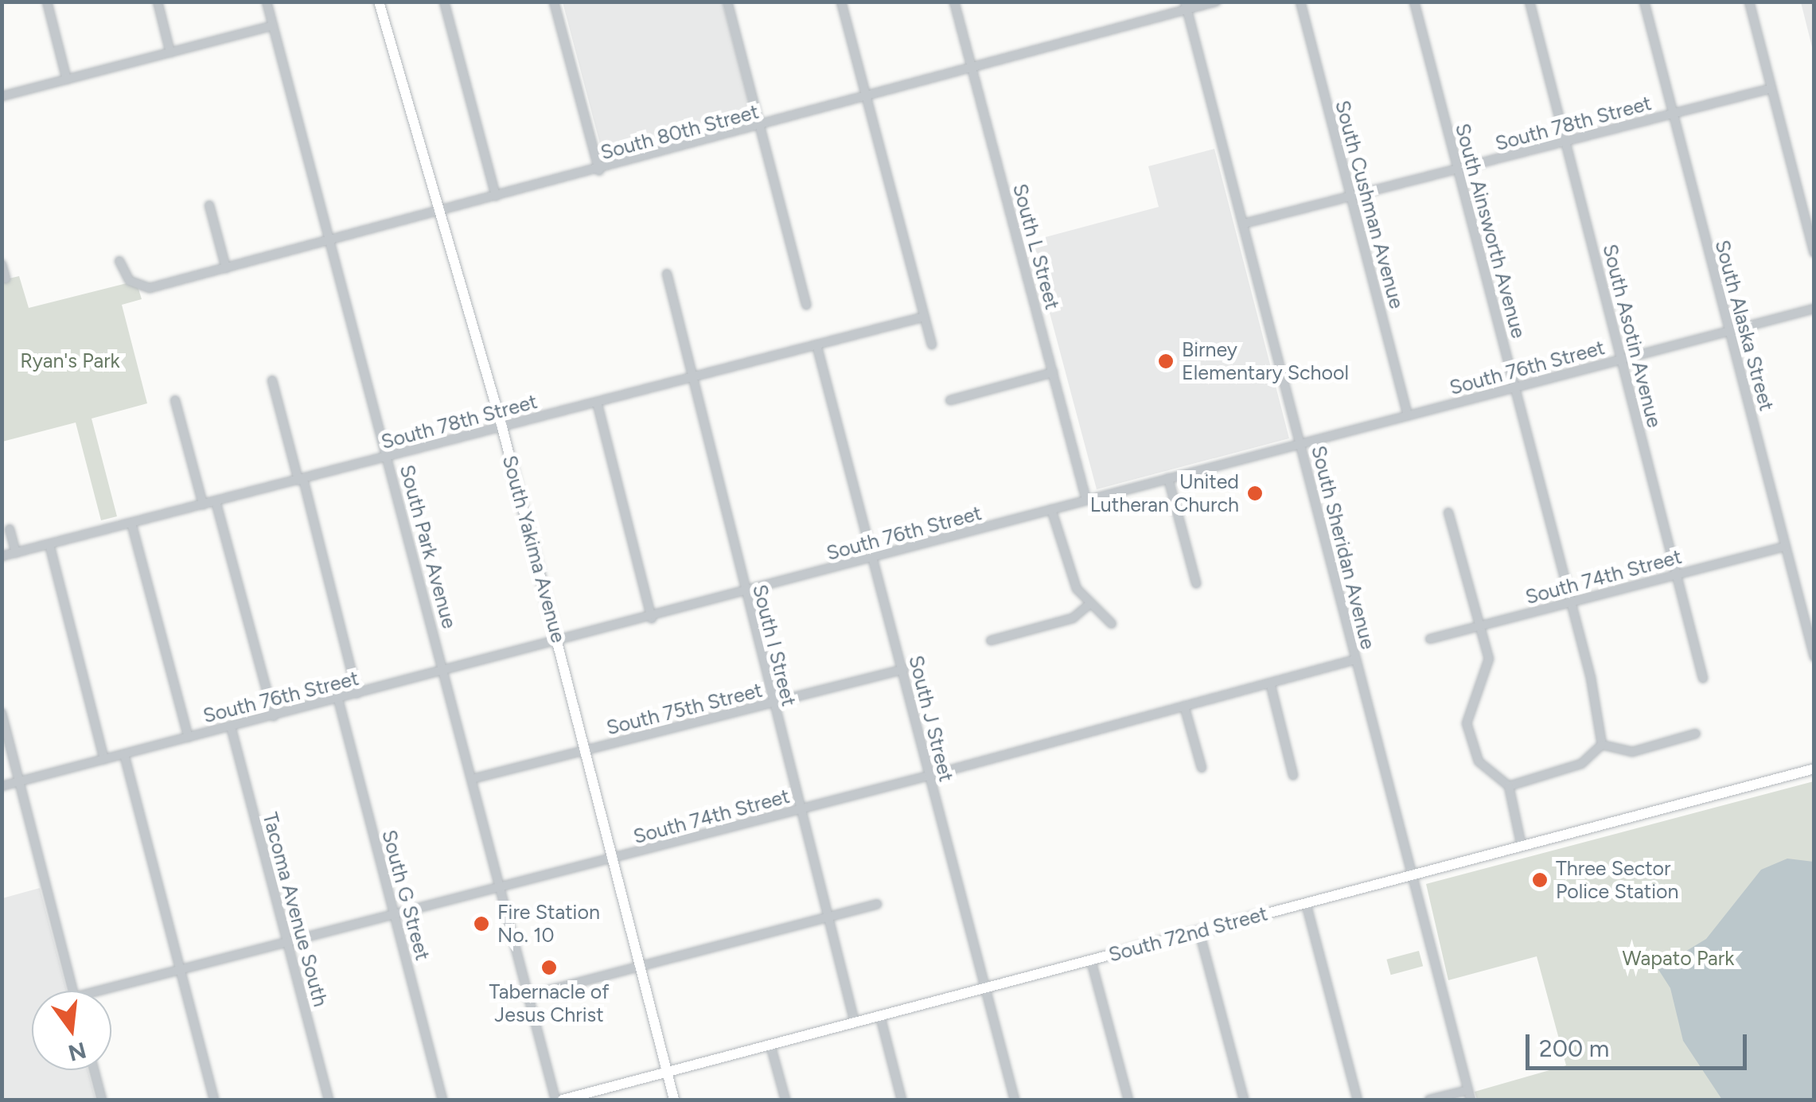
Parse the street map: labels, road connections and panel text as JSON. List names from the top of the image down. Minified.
{"streets":{"main road":["South Yakima Avenue","South 72nd Street"],"street":["South 78th Street","South 80th Street","South Cushman Avenue","South Ainsworth Avenue","South L Street","South Alaska Street","South Asotin Avenue","South 76th Street","South Park Avenue","South Sheridan Avenue","South 74th Street","South I Street","South 75th Street","South J Street","South G Street","Tacoma Avenue South"]},"crossings":[["South 78th Street","South Cushman Avenue"],["South 78th Street","South Ainsworth Avenue"],["South 78th Street","South Alaska Street"],["South 78th Street","South Asotin Avenue"],["South 78th Street","South Park Avenue"],["South 78th Street","South Sheridan Avenue"],["South 78th Street","South Yakima Avenue"],["South 78th Street","South I Street"],["South 78th Street","South J Street"],["South 80th Street","South L Street"],["South 80th Street","South Park Avenue"],["South 80th Street","South Sheridan Avenue"],["South 80th Street","South Yakima Avenue"],["South Cushman Avenue","South 76th Street"],["South Ainsworth Avenue","South 76th Street"],["South Ainsworth Avenue","South 74th Street"],["South L Street","South 76th Street"],["South Alaska Street","South 76th Street"],["South Alaska Street","South 74th Street"],["South Asotin Avenue","South 76th Street"],["South Asotin Avenue","South 74th Street"],["South 76th Street","South Park Avenue"],["South 76th Street","South Sheridan Avenue"],["South 76th Street","South Yakima Avenue"],["South 76th Street","South I Street"],["South 76th Street","South J Street"],["South 76th Street","South G Street"],["South 76th Street","Tacoma Avenue South"],["South Park Avenue","South 74th Street"],["South Park Avenue","South 75th Street"],["South Sheridan Avenue","South 74th Street"],["South Sheridan Avenue","South 72nd Street"],["South Yakima Avenue","South 74th Street"],["South Yakima Avenue","South 75th Street"],["South Yakima Avenue","South 72nd Street"],["South 74th Street","South I Street"],["South 74th Street","South J Street"],["South 74th Street","South G Street"],["South 74th Street","Tacoma Avenue South"],["South I Street","South 75th Street"],["South I Street","South 72nd Street"],["South 75th Street","South J Street"],["South J Street","South 72nd Street"]],"parks":["Ryan's Park","Wapato Park"],"places":["Birney Elementary School","United Lutheran Church","Three Sector Police Station","Fire Station No. 10","Tabernacle of Jesus Christ"],"scale_bar":"200 m","north":"bottom"}
